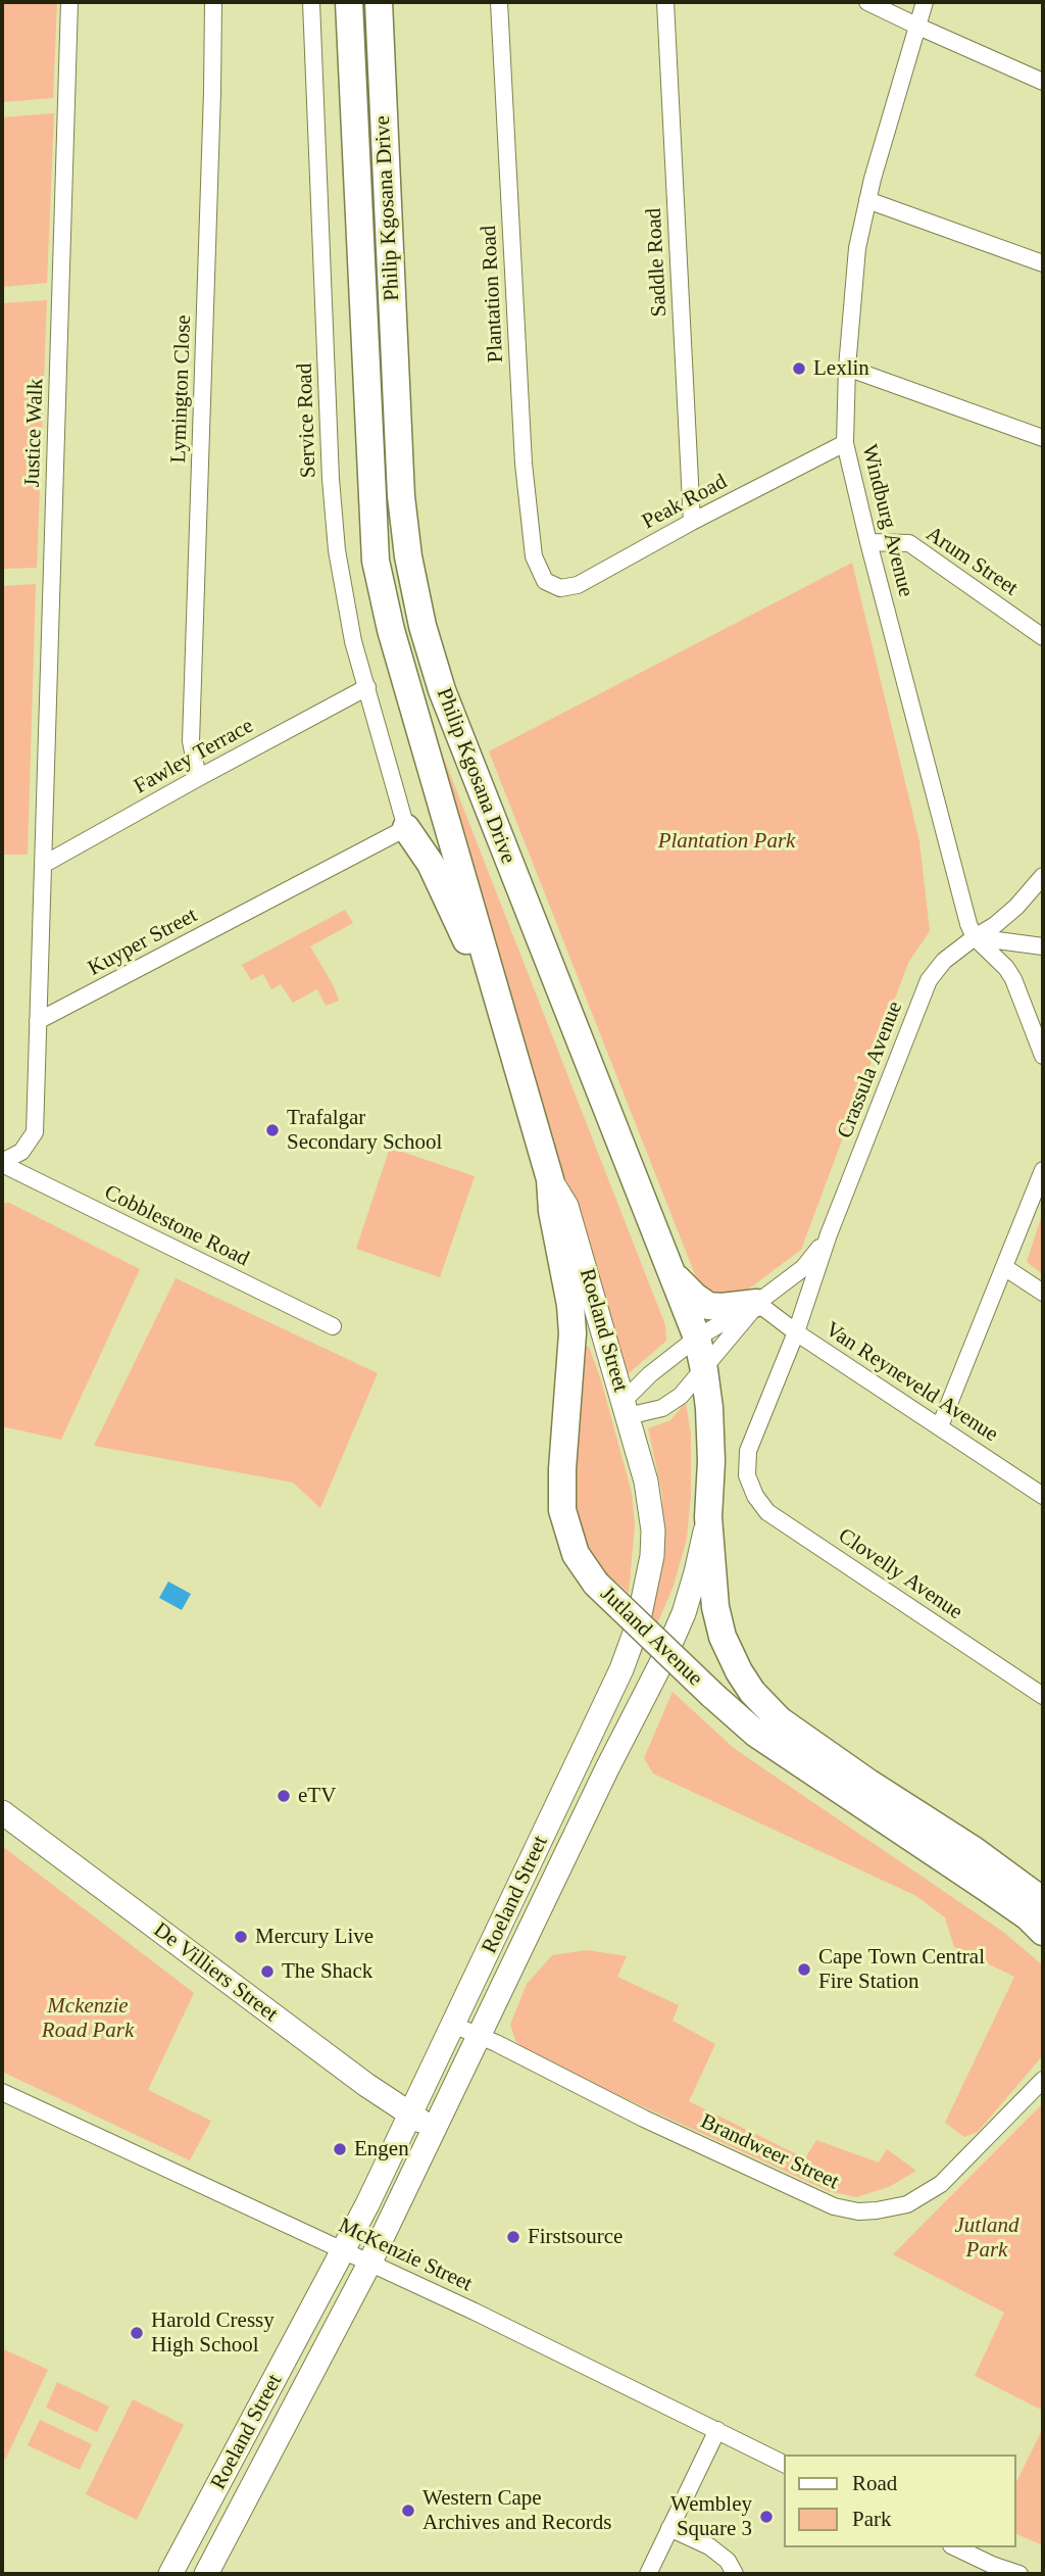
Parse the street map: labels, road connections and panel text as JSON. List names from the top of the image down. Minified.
{"streets":{"main road":["Philip Kgosana Drive","Roeland Street","Jutland Avenue","De Villiers Street"],"street":["Saddle Road","Plantation Road","Lymington Close","Service Road","Justice Walk","Peak Road","Windburg Avenue","Arum Street","Fawley Terrace","Kuyper Street","Crassula Avenue","Cobblestone Road","Van Reyneveld Avenue","Clovelly Avenue","Brandweer Street","McKenzie Street"]},"crossings":[["Philip Kgosana Drive","Crassula Avenue"],["Philip Kgosana Drive","Roeland Street"],["Philip Kgosana Drive","Jutland Avenue"],["Saddle Road","Peak Road"],["Plantation Road","Peak Road"],["Lymington Close","Fawley Terrace"],["Service Road","Fawley Terrace"],["Service Road","Kuyper Street"],["Justice Walk","Fawley Terrace"],["Justice Walk","Kuyper Street"],["Peak Road","Windburg Avenue"],["Windburg Avenue","Arum Street"],["Windburg Avenue","Crassula Avenue"],["Crassula Avenue","Roeland Street"],["Crassula Avenue","Van Reyneveld Avenue"],["Crassula Avenue","Clovelly Avenue"],["Roeland Street","Jutland Avenue"],["Roeland Street","De Villiers Street"],["Roeland Street","Brandweer Street"],["Roeland Street","McKenzie Street"]],"parks":["Plantation Park","Mckenzie Road Park","Jutland Park"],"places":["Lexlin","Trafalgar Secondary School","eTV","Mercury Live","Cape Town Central Fire Station","The Shack","Engen","Firstsource","Harold Cressy High School","Western Cape Archives and Records","Wembley Square 3"],"legend":["Road","Park"]}
